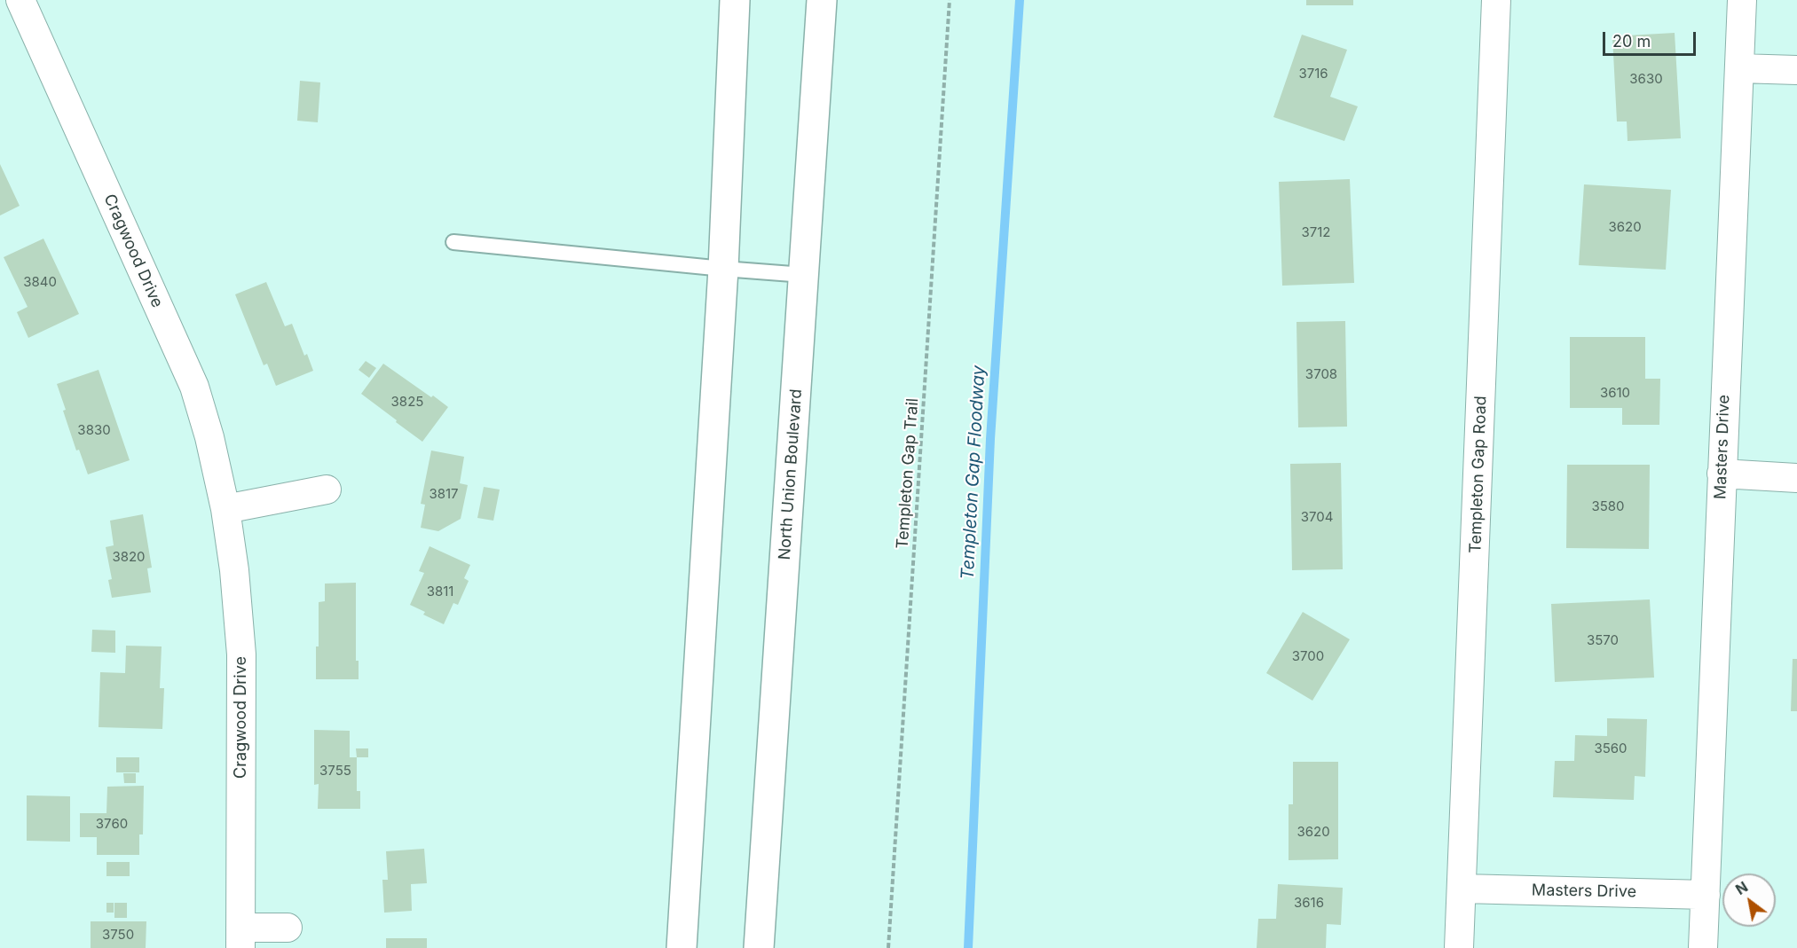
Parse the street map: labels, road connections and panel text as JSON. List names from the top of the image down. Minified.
{"streets":{"main road":["North Union Boulevard"],"street":["Cragwood Drive","Masters Drive","Templeton Gap Road"],"path":["Templeton Gap Trail"]},"crossings":[["Masters Drive","Templeton Gap Road"]],"water":["Templeton Gap Floodway"],"house_numbers":["3716","3630","3620","3712","3840","3708","3610","3825","3830","3817","3580","3704","3820","3811","3570","3700","3560","3755","3760","3620","3616","3750"],"scale_bar":"20 m","north":"top left"}
